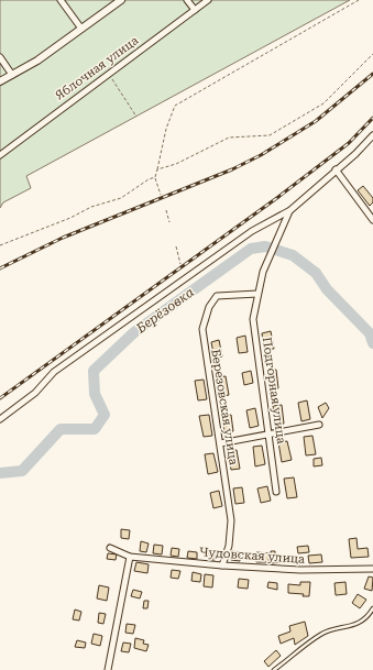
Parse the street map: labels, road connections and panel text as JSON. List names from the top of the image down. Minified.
{"streets":{"street":["Яблочная улица","Подгорная улица","Березовская улица","Чудовская улица"]},"crossings":[["Подгорная улица","Березовская улица"],["Березовская улица","Чудовская улица"]],"water":["Берёзовка"]}
